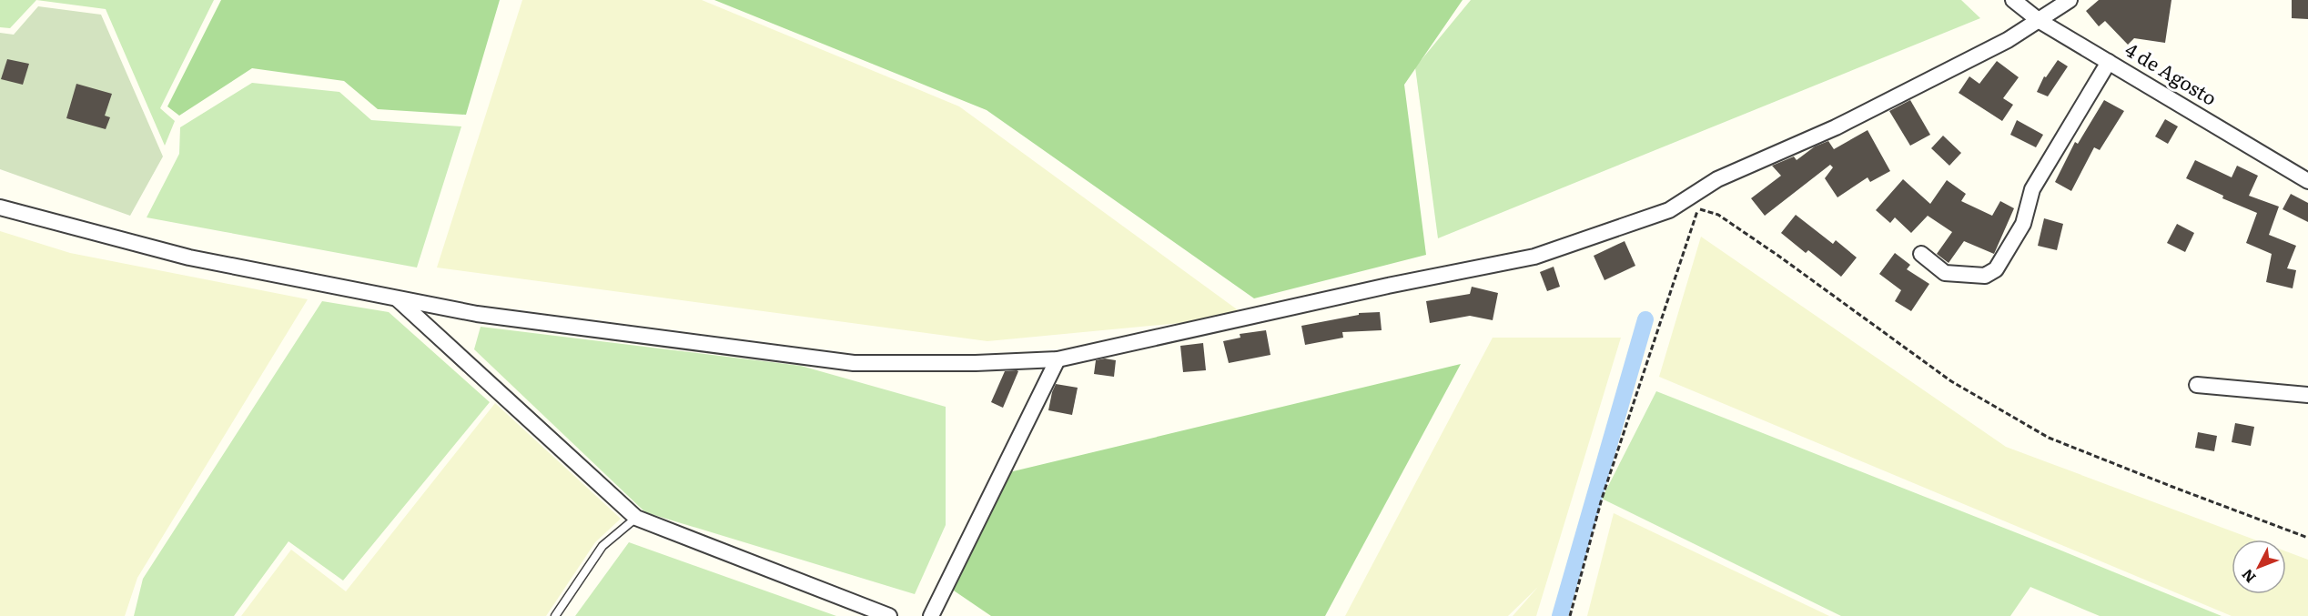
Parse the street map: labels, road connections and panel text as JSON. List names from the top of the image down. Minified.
{"streets":{"street":["4 de Agosto"]},"north":"bottom left"}
